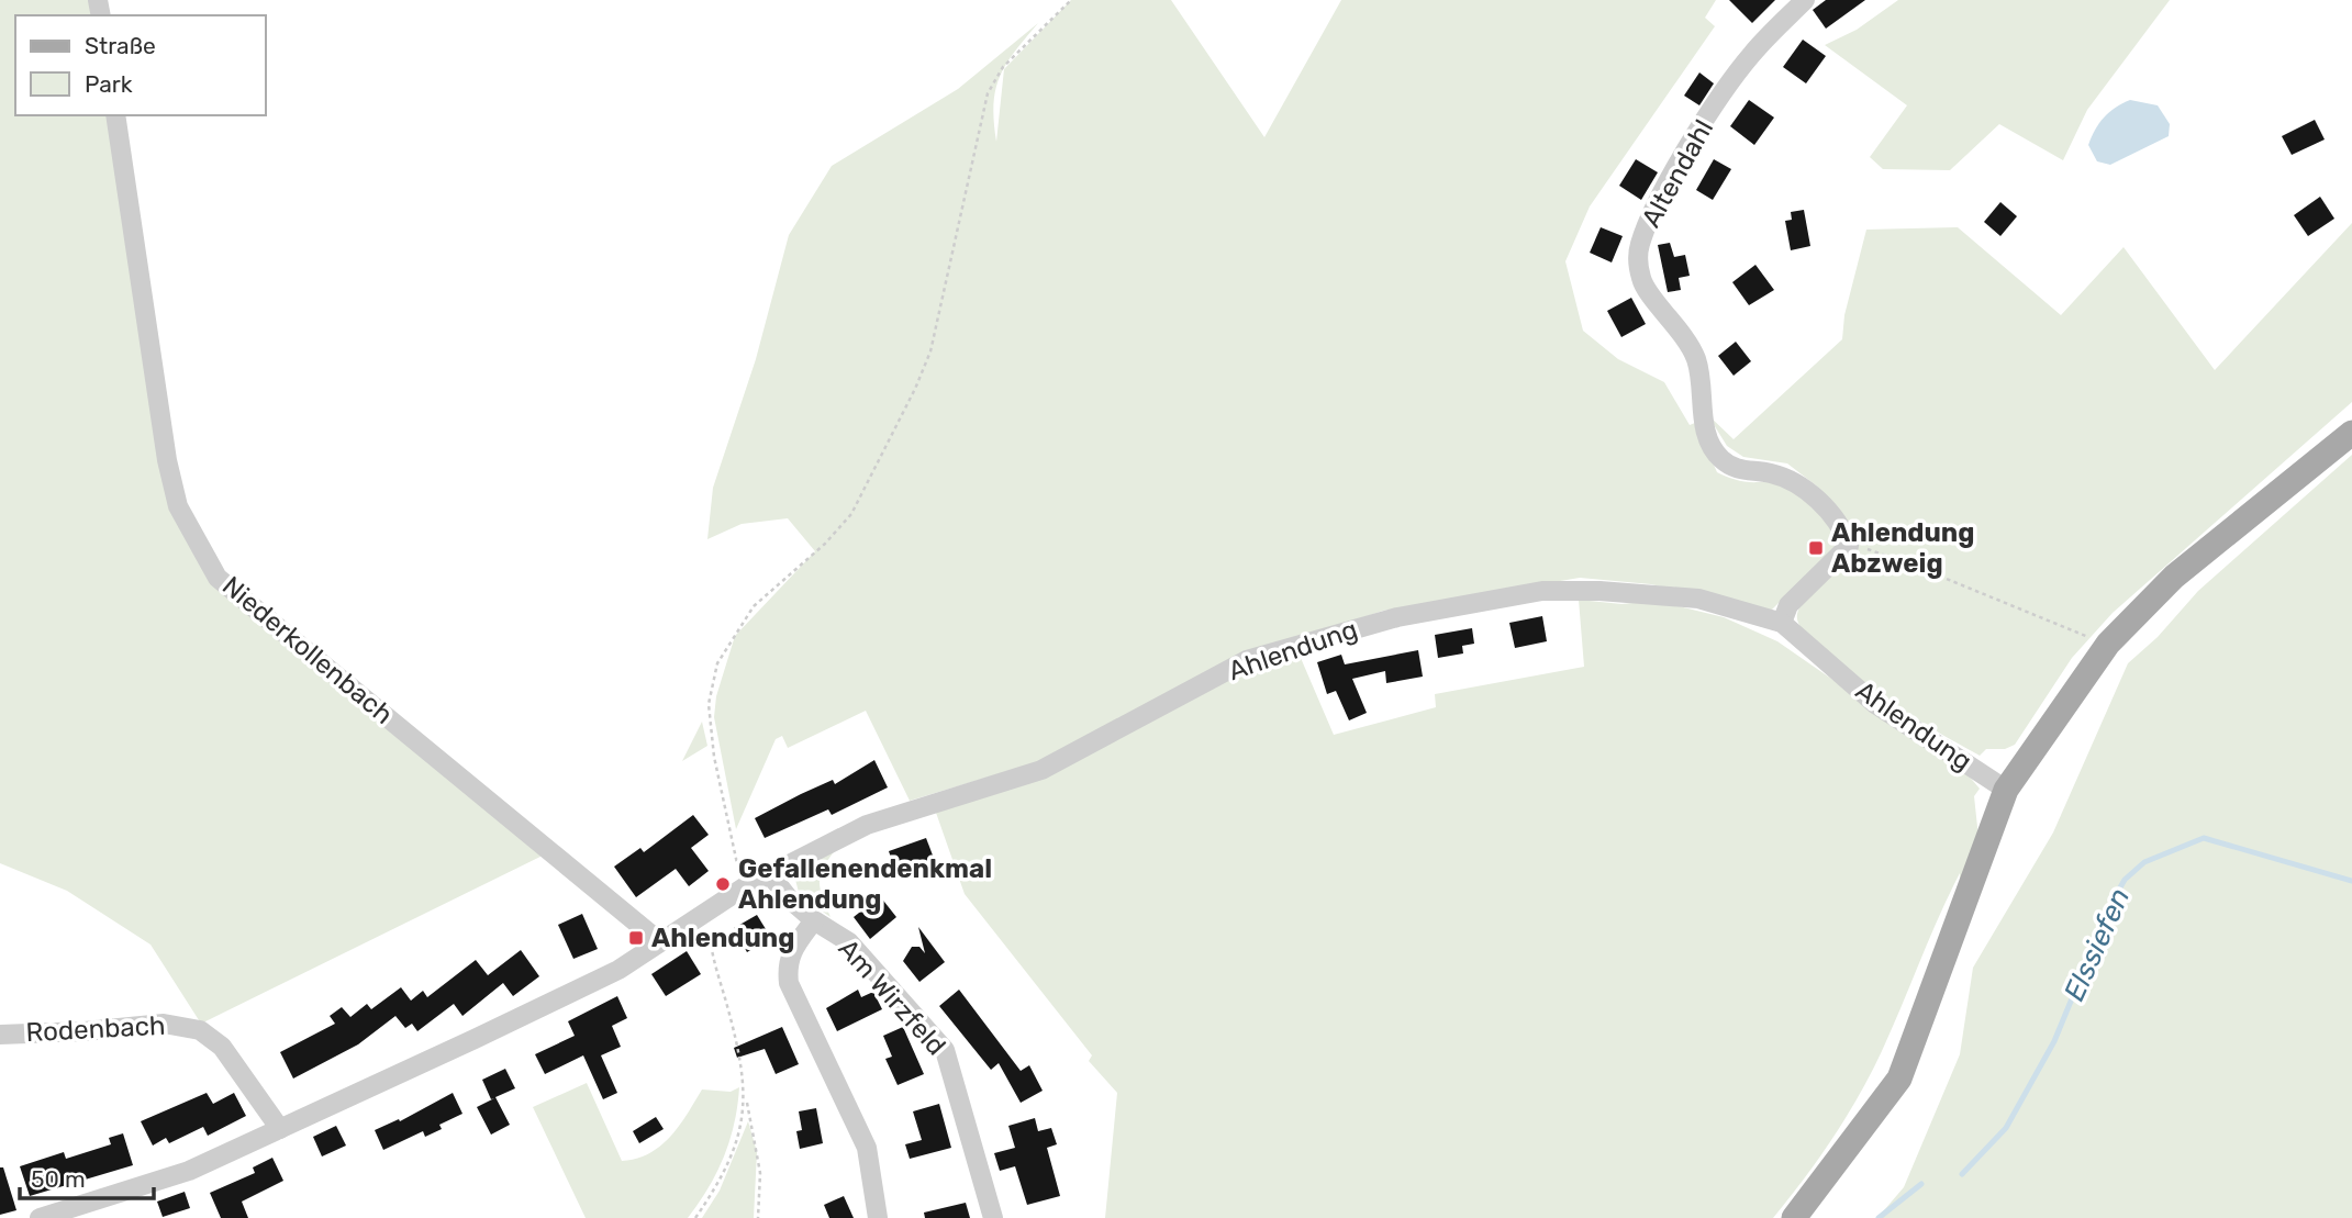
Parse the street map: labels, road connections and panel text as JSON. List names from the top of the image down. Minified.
{"streets":{"street":["Altendahl","Niederkollenbach","Ahlendung","Am Wirzfeld","Rodenbach"]},"crossings":[["Niederkollenbach","Ahlendung"],["Ahlendung","Am Wirzfeld"],["Ahlendung","Rodenbach"]],"water":["Elssiefen"],"places":{"transit":["Ahlendung Abzweig","Ahlendung"],"other":["Gefallenendenkmal Ahlendung"]},"legend":["Straße","Park"],"scale_bar":"50 m"}
